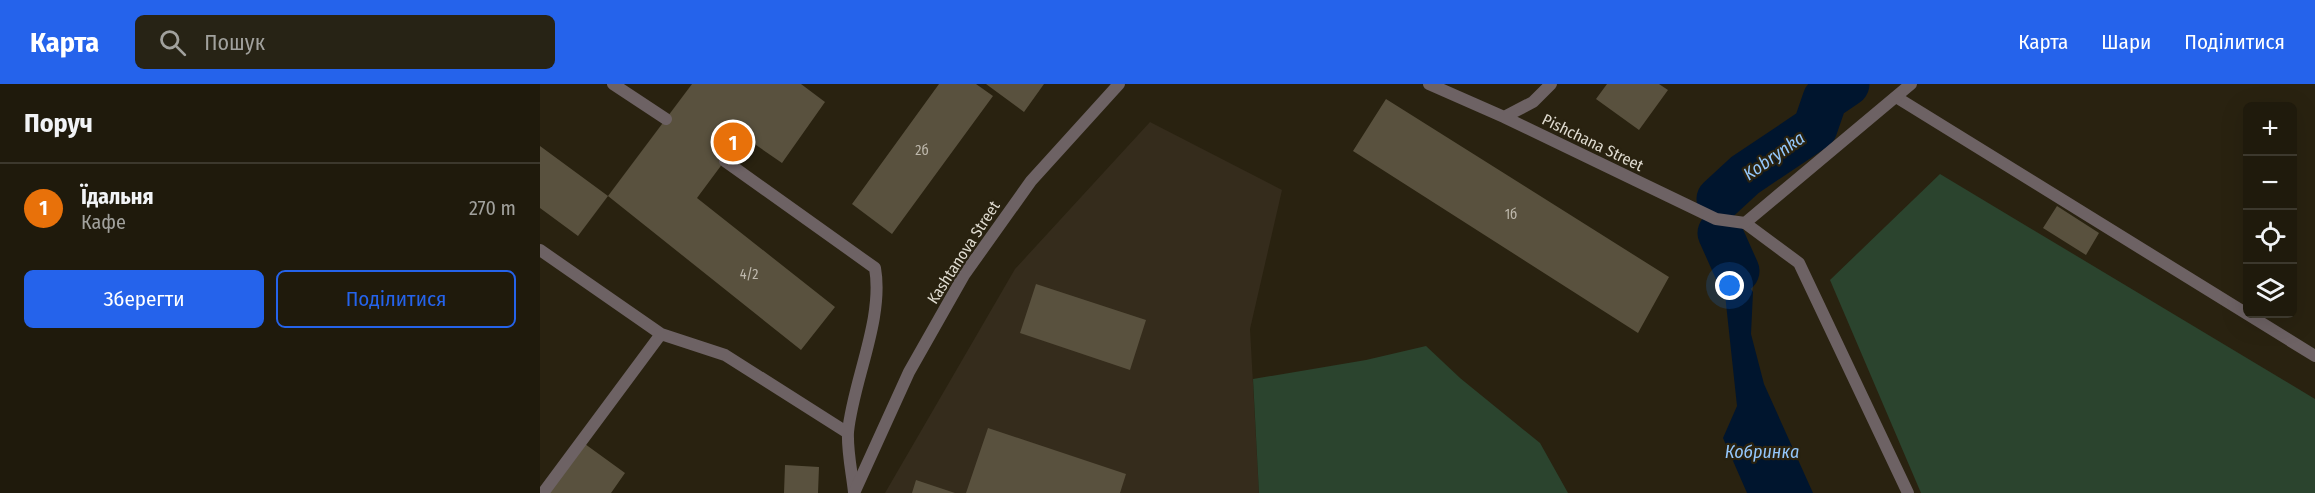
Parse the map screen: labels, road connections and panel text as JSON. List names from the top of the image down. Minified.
{"streets":{"street":["Pishchana Street","Kashtanova Street"]},"water":["Kobrynka","Кобринка"],"house_numbers":["2б","1б","4/2"],"page":{"header":"Карта","search":"Пошук","nav":["Карта","Шари","Поділитися"],"heading":"Поруч","map_buttons":["+","−"],"pins":"1","list":[{"mark":"1","name":"Їдальня","note":"Кафе","value":"270 m"}],"buttons":["Зберегти","Поділитися"]}}
